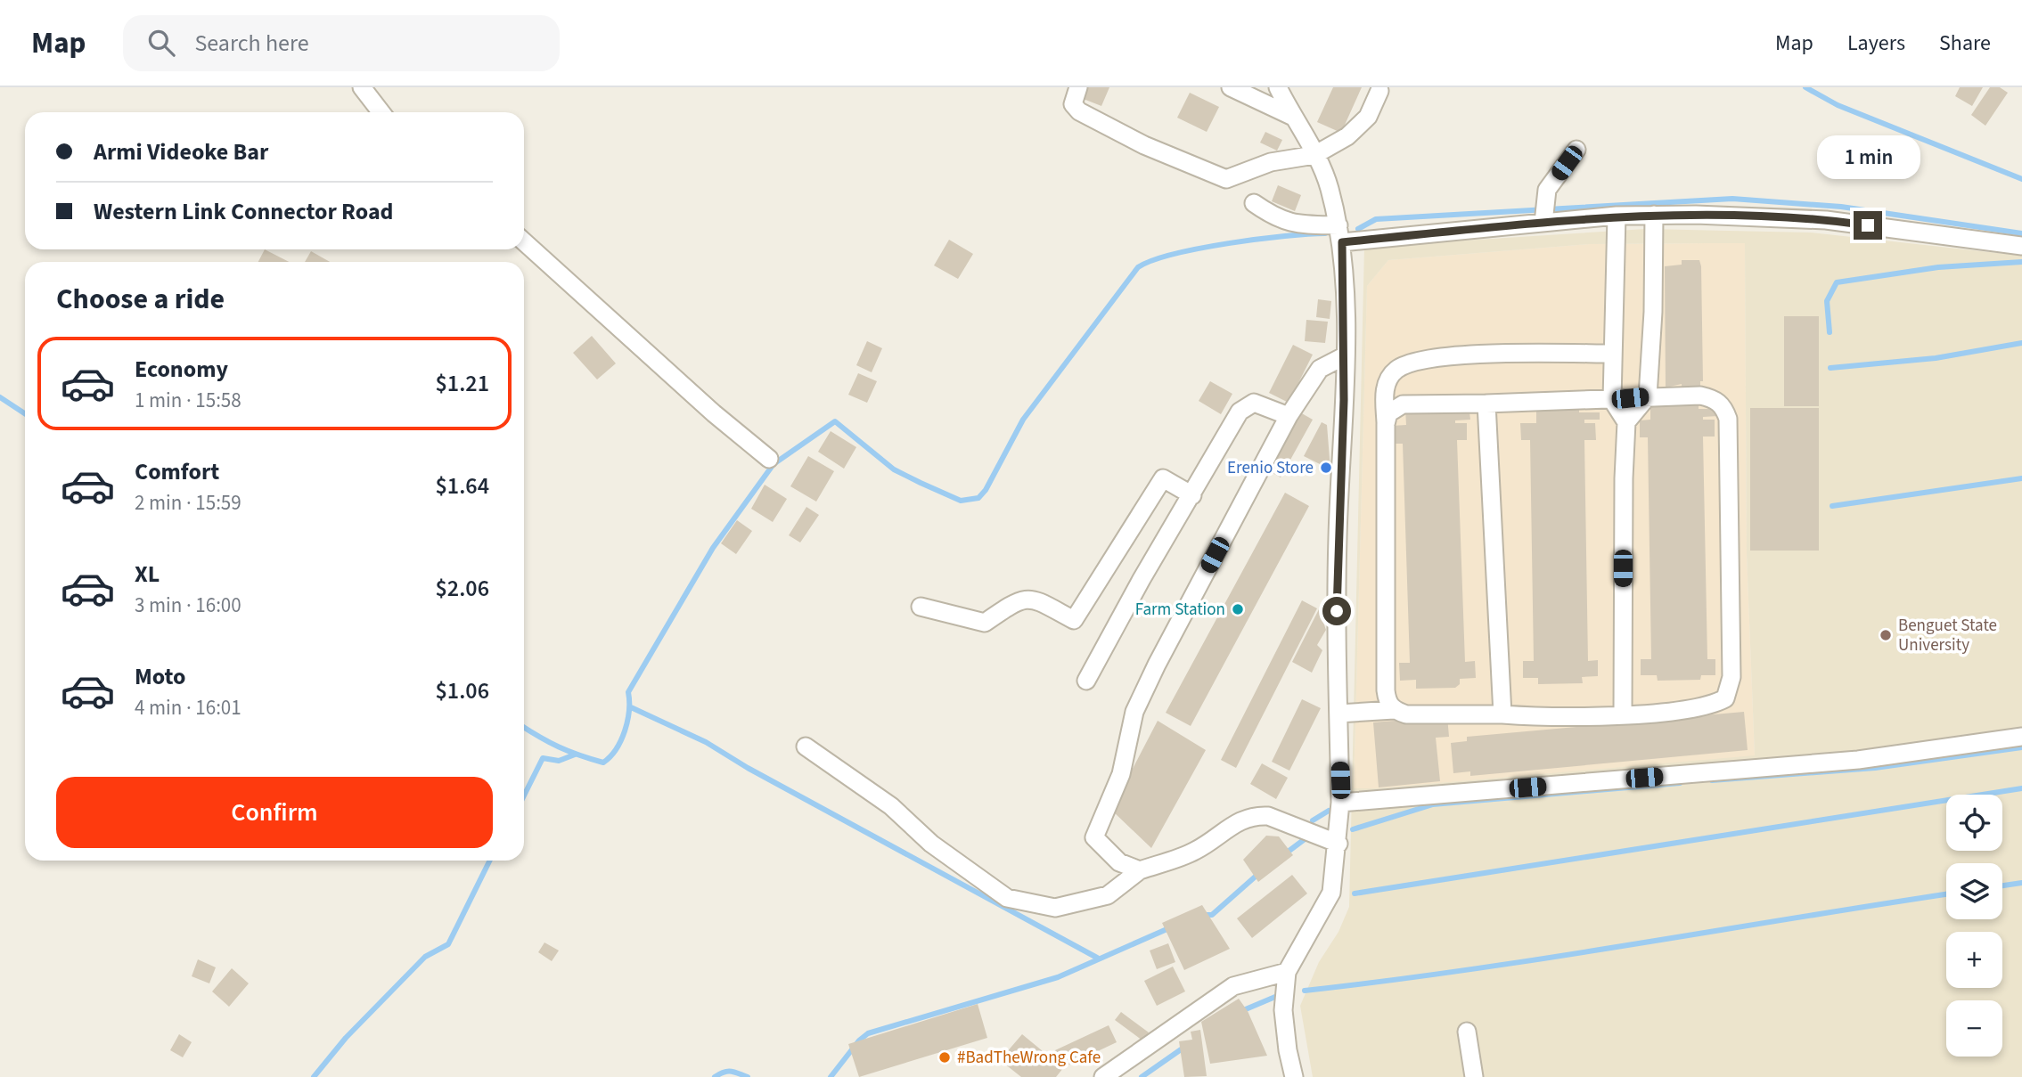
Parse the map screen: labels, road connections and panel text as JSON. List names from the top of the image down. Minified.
{"places":["Erenio Store","Farm Station","Benguet State University","#BadTheWrong Cafe"],"page":{"header":"Map","search":"Search here","nav":["Map","Layers","Share"],"banner":["Armi Videoke Bar","Western Link Connector Road"],"bubble":"1 min","heading":"Choose a ride","list":[{"name":"Economy","note":"1 min · 15:58","value":"$1.21"},{"name":"Comfort","note":"2 min · 15:59","value":"$1.64"},{"name":"XL","note":"3 min · 16:00","value":"$2.06"},{"name":"Moto","note":"4 min · 16:01","value":"$1.06"}],"buttons":"Confirm","map_buttons":["+","−"]}}
